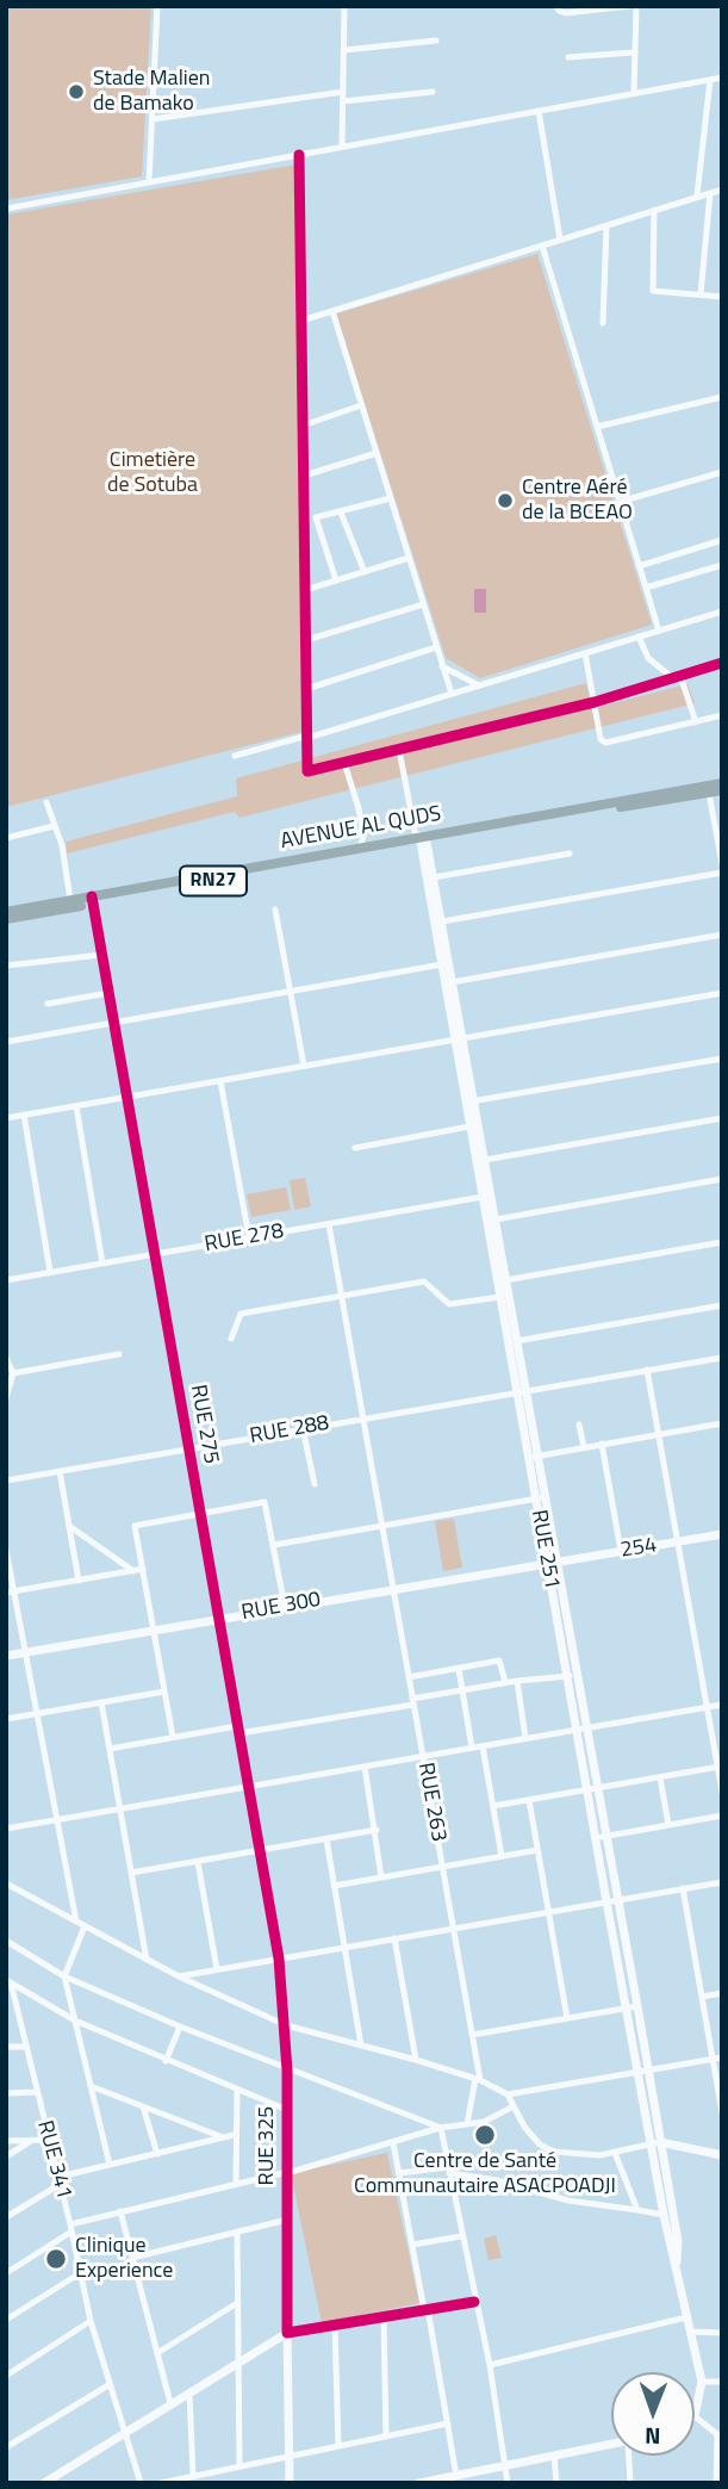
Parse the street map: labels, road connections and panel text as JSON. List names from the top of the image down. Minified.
{"streets":{"main road":["AVENUE AL QUDS","RN27","254","RUE 251","RUE 300"],"street":["RUE 278","RUE 275","RUE 288","RUE 263","RUE 325","RUE 341"]},"crossings":[["AVENUE AL QUDS","RUE 275"],["AVENUE AL QUDS","RUE 251"],["RUE 278","RUE 275"],["RUE 278","RUE 251"],["RUE 278","RUE 263"],["RUE 275","RUE 288"],["RUE 275","RUE 300"],["RUE 275","RUE 325"],["RUE 288","RUE 251"],["RUE 288","RUE 263"],["254","RUE 251"],["254","RUE 300"],["RUE 251","RUE 300"],["RUE 300","RUE 263"]],"parks":["Cimetière de Sotuba"],"places":["Stade Malien de Bamako","Centre Aéré de la BCEAO","Centre de Santé Communautaire ASACPOADJI","Clinique Experience"],"north":"bottom"}
